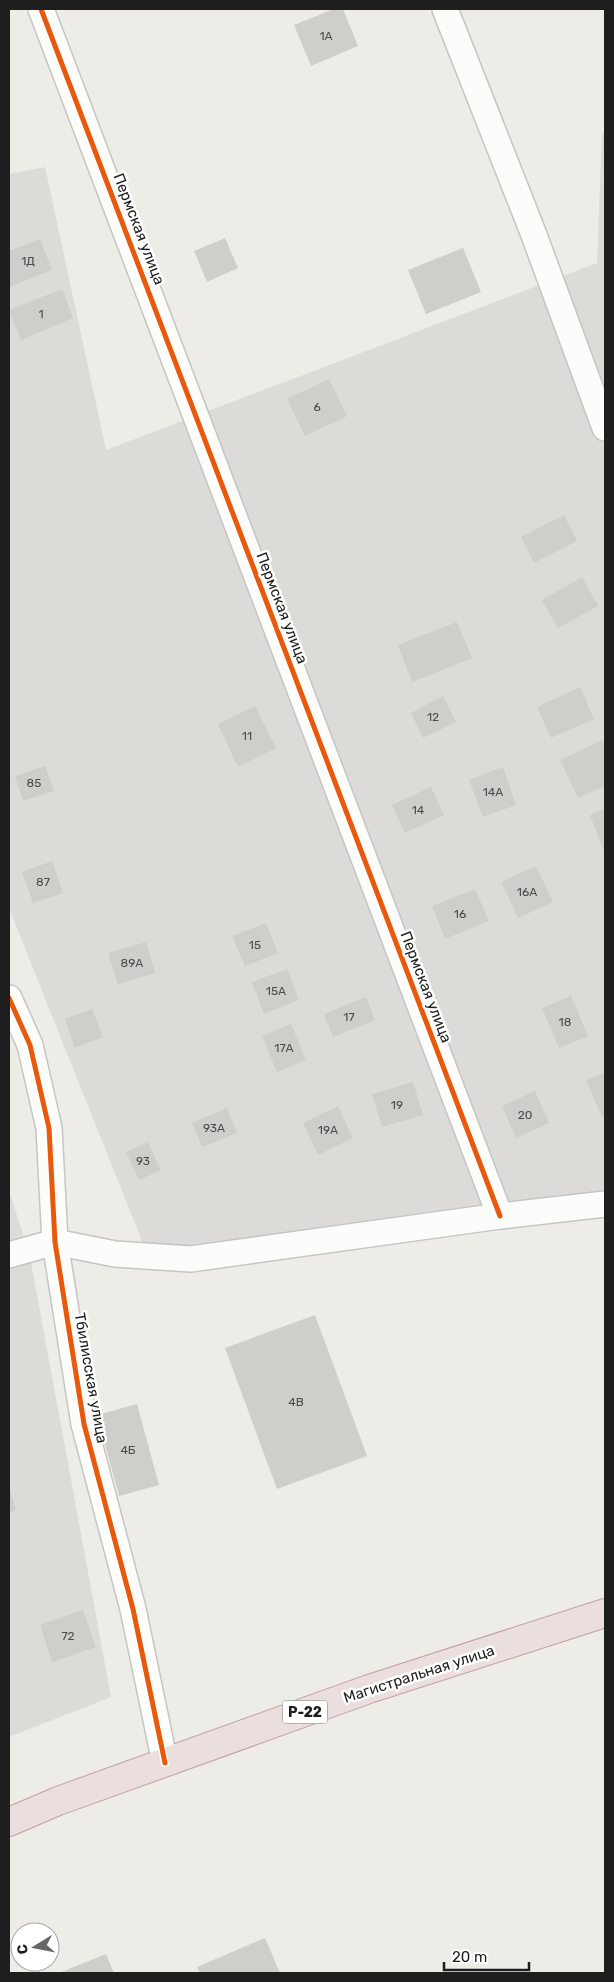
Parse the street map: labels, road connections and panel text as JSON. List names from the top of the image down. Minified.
{"streets":{"highway":["Магистральная улица","Р-22"],"street":["Пермская улица","Тбилисская улица"]},"crossings":[["Тбилисская улица","Магистральная улица"]],"house_numbers":["1А","1Д","1","6","12","11","85","14А","14","87","16А","16","15","89А","15А","17","18","17А","19","20","93А","19А","93","4В","4Б","72"],"scale_bar":"20 m","north":"left"}
